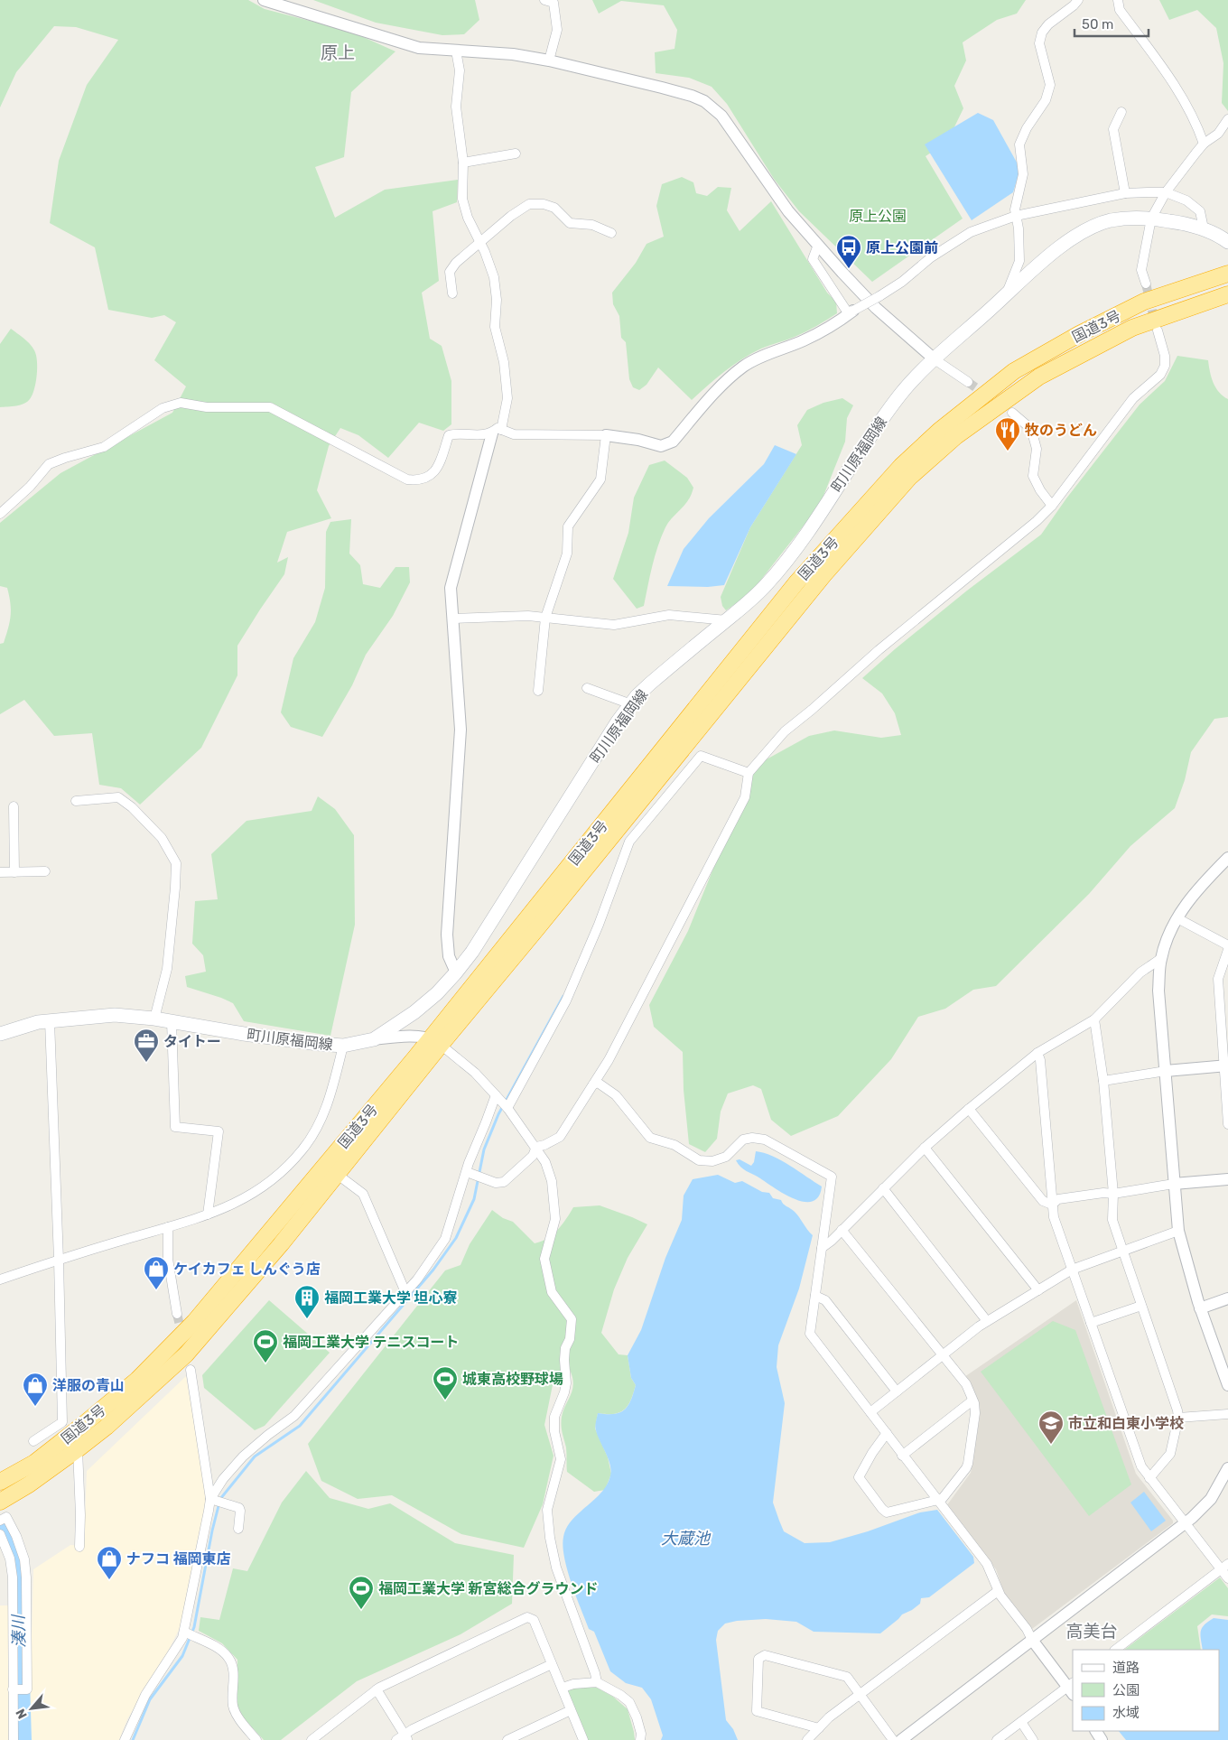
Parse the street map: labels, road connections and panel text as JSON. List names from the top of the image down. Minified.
{"streets":{"highway":["国道3号"],"main road":["町川原福岡線"]},"districts":["原上","高美台"],"water":["大蔵池","湊川"],"parks":["原上公園"],"places":{"bus stop":["原上公園前"],"restaurant":["牧のうどん"],"office":["タイトー"],"shop":["ケイカフェ しんぐう店","洋服の青山","ナフコ 福岡東店"],"building":["福岡工業大学 坦心寮"],"sports":["福岡工業大学 テニスコート","城東高校野球場","福岡工業大学 新宮総合グラウンド"],"school or university":["市立和白東小学校"]},"legend":["道路","公園","水域"],"scale_bar":"50 m","north":"bottom left"}
